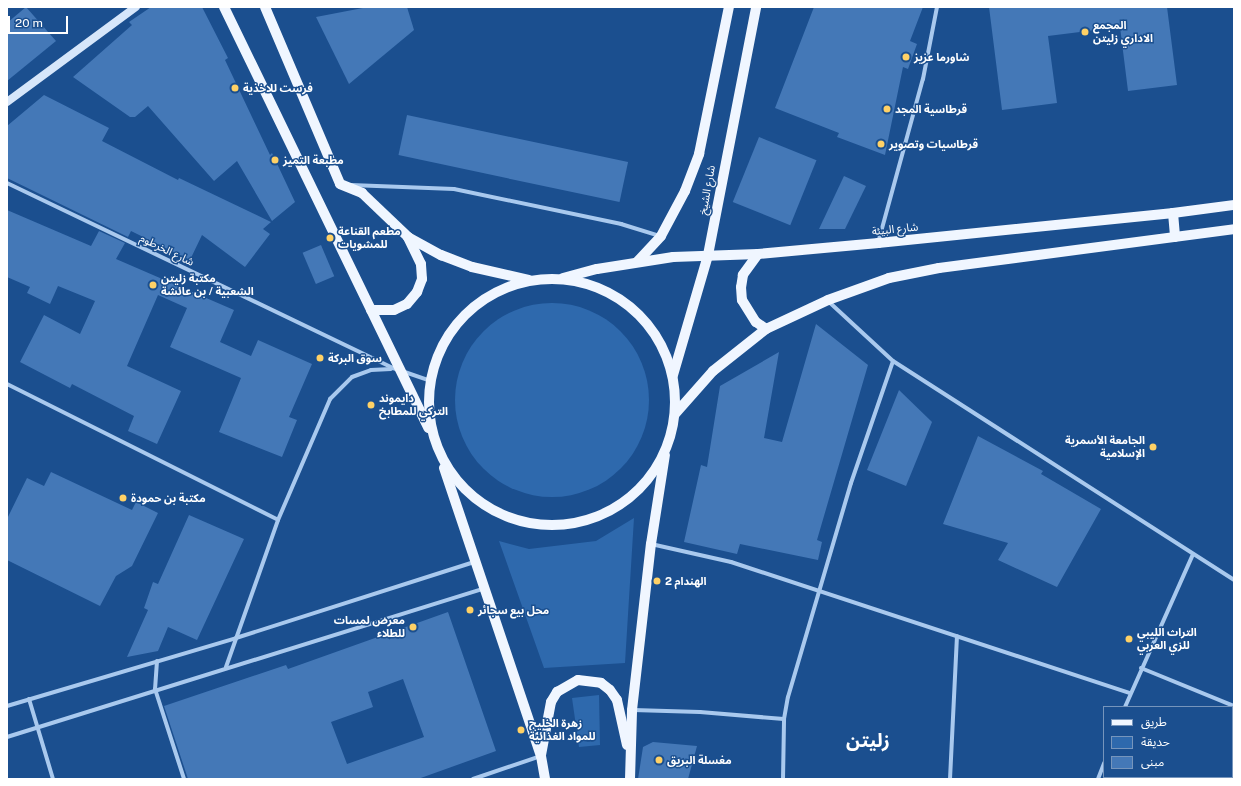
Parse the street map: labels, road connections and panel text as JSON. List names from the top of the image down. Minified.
{"streets":{"main road":["شارع الشيخ","شارع البيئة"],"street":["شارع الخرطوم"]},"crossings":[["شارع الشيخ","شارع البيئة"]],"districts":["زليتن"],"places":["المجمع الاداري زليتن","شاورما عزيز","فرست للاخذية","قرطاسية المجد","قرطاسيات وتصوير","مطبعة التميز","مطعم القناعة للمشويات","مكتبة زليتن الشعبية / بن عائشة","سوق البركة","دايموند التركي للمطابخ","الجامعة الأسمرية الإسلامية","مكتبة بن حمودة","الهندام 2","محل بيع سجائر","معرض لمسات للطلاء","التراث الليبي للزي العربي","زهرة الخليج للمواد الغذائية","مغسلة البريق"],"legend":["طريق","حديقة","مبنى"],"scale_bar":"20 m"}
